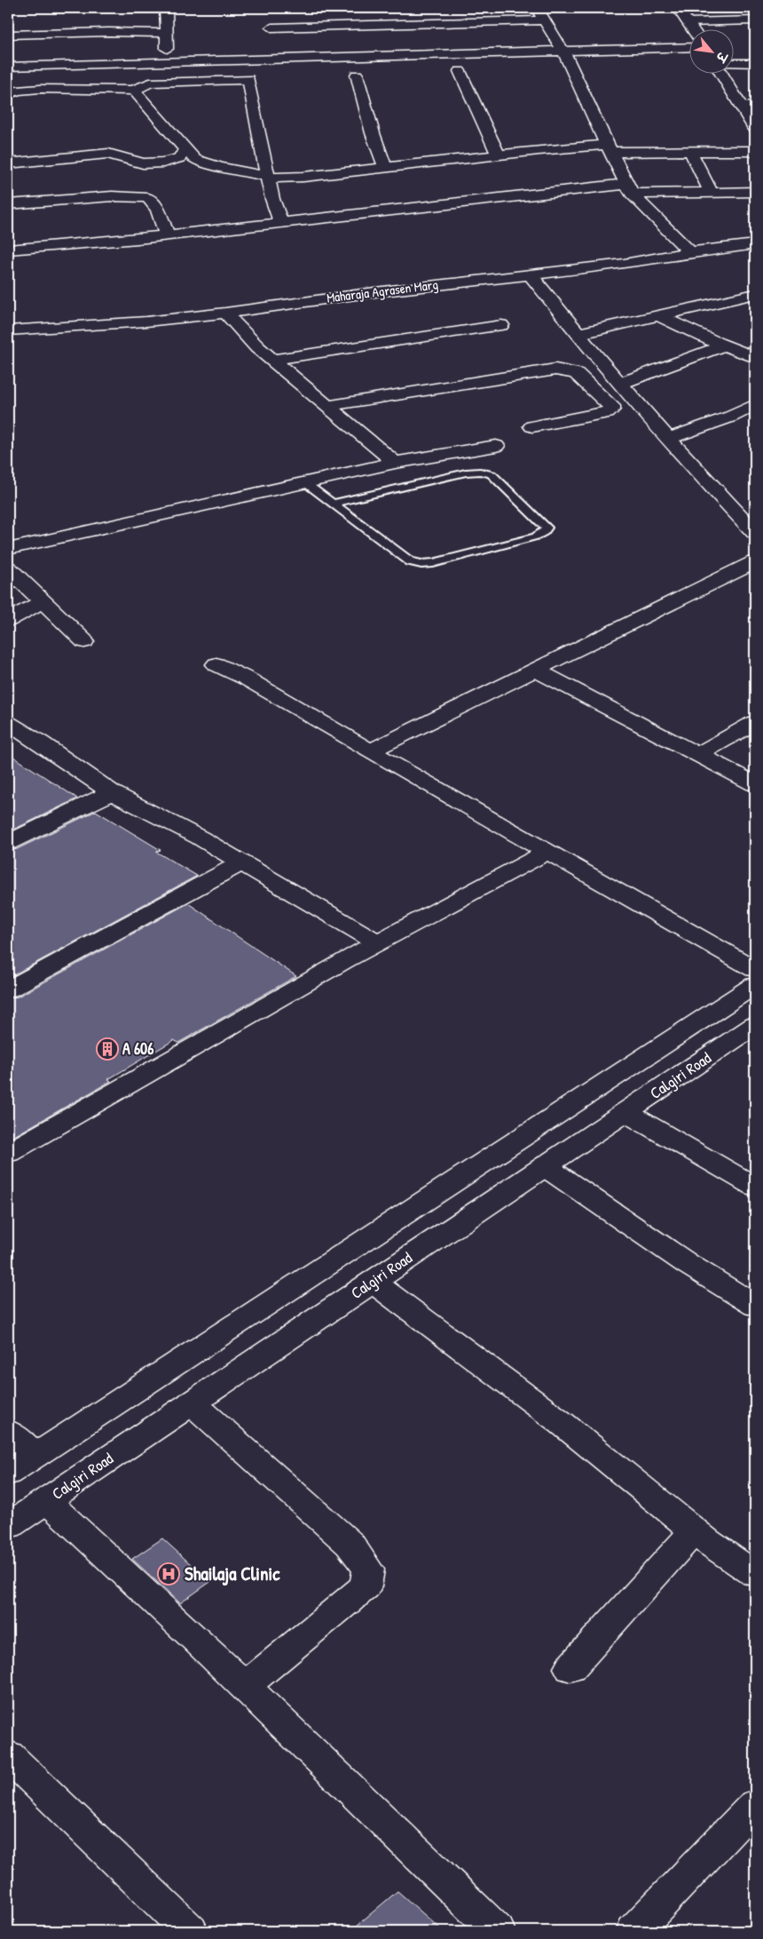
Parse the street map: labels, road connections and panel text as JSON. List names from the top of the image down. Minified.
{"streets":{"street":["Maharaja Agrasen Marg","Calgiri Road"]},"places":{"building":["A 606"],"hospital":["Shailaja Clinic"]},"north":"bottom right"}
